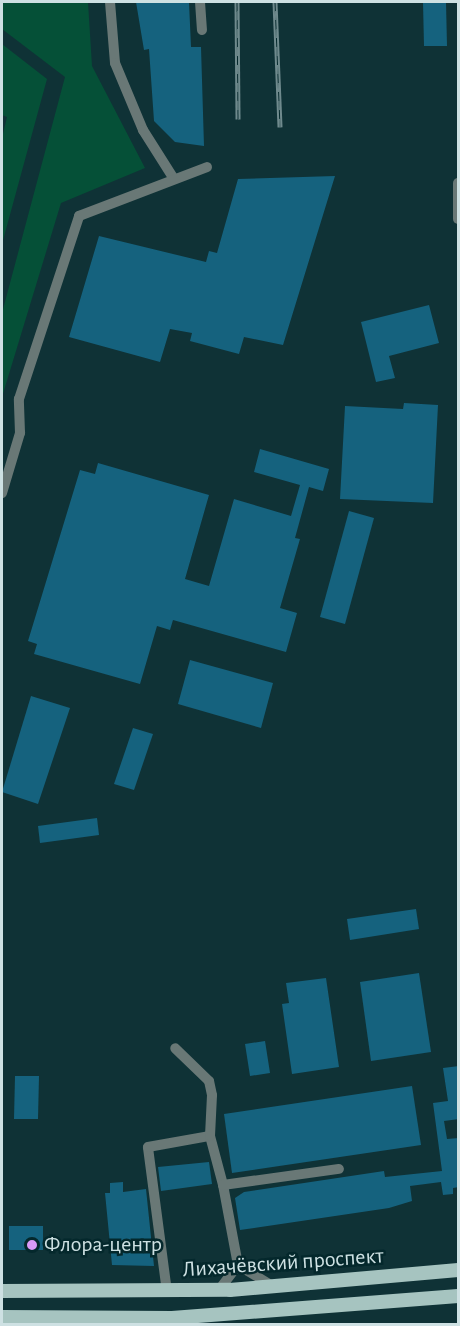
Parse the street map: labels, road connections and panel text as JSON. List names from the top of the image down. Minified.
{"streets":{"main road":["Лихачёвский проспект"]},"places":["Флора-центр"]}
